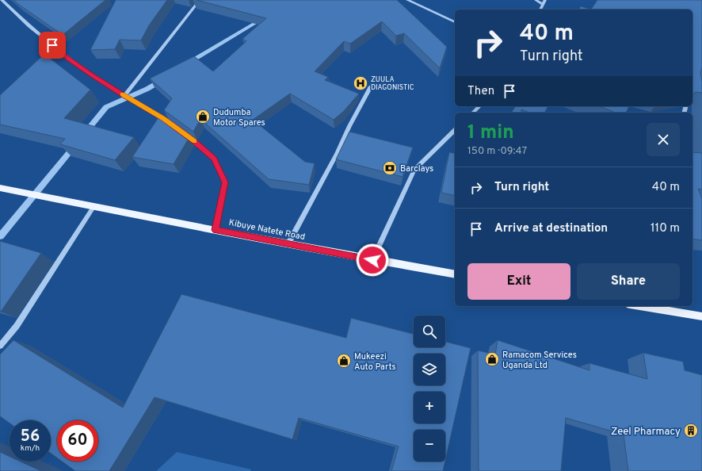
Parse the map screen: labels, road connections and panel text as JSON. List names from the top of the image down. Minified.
{"streets":{"main road":["Kibuye Natete Road"]},"places":{"hospital":["ZUULA DIAGONISTIC"],"shop":["Dudumba Motor Spares","Ramacom Services Uganda Ltd","Mukeezi Auto Parts"],"bank":["Barclays"],"building":["Zeel Pharmacy"]},"page":{"turn":["40 m","Turn right"],"then":"Then","heading":["1 min","150 m · 09:47"],"list":[{"name":"Turn right","value":"40 m"},{"name":"Arrive at destination","value":"110 m"}],"buttons":["Exit","Share"],"map_buttons":["+","−"],"speed":"56 km/h","limit":"60"}}
